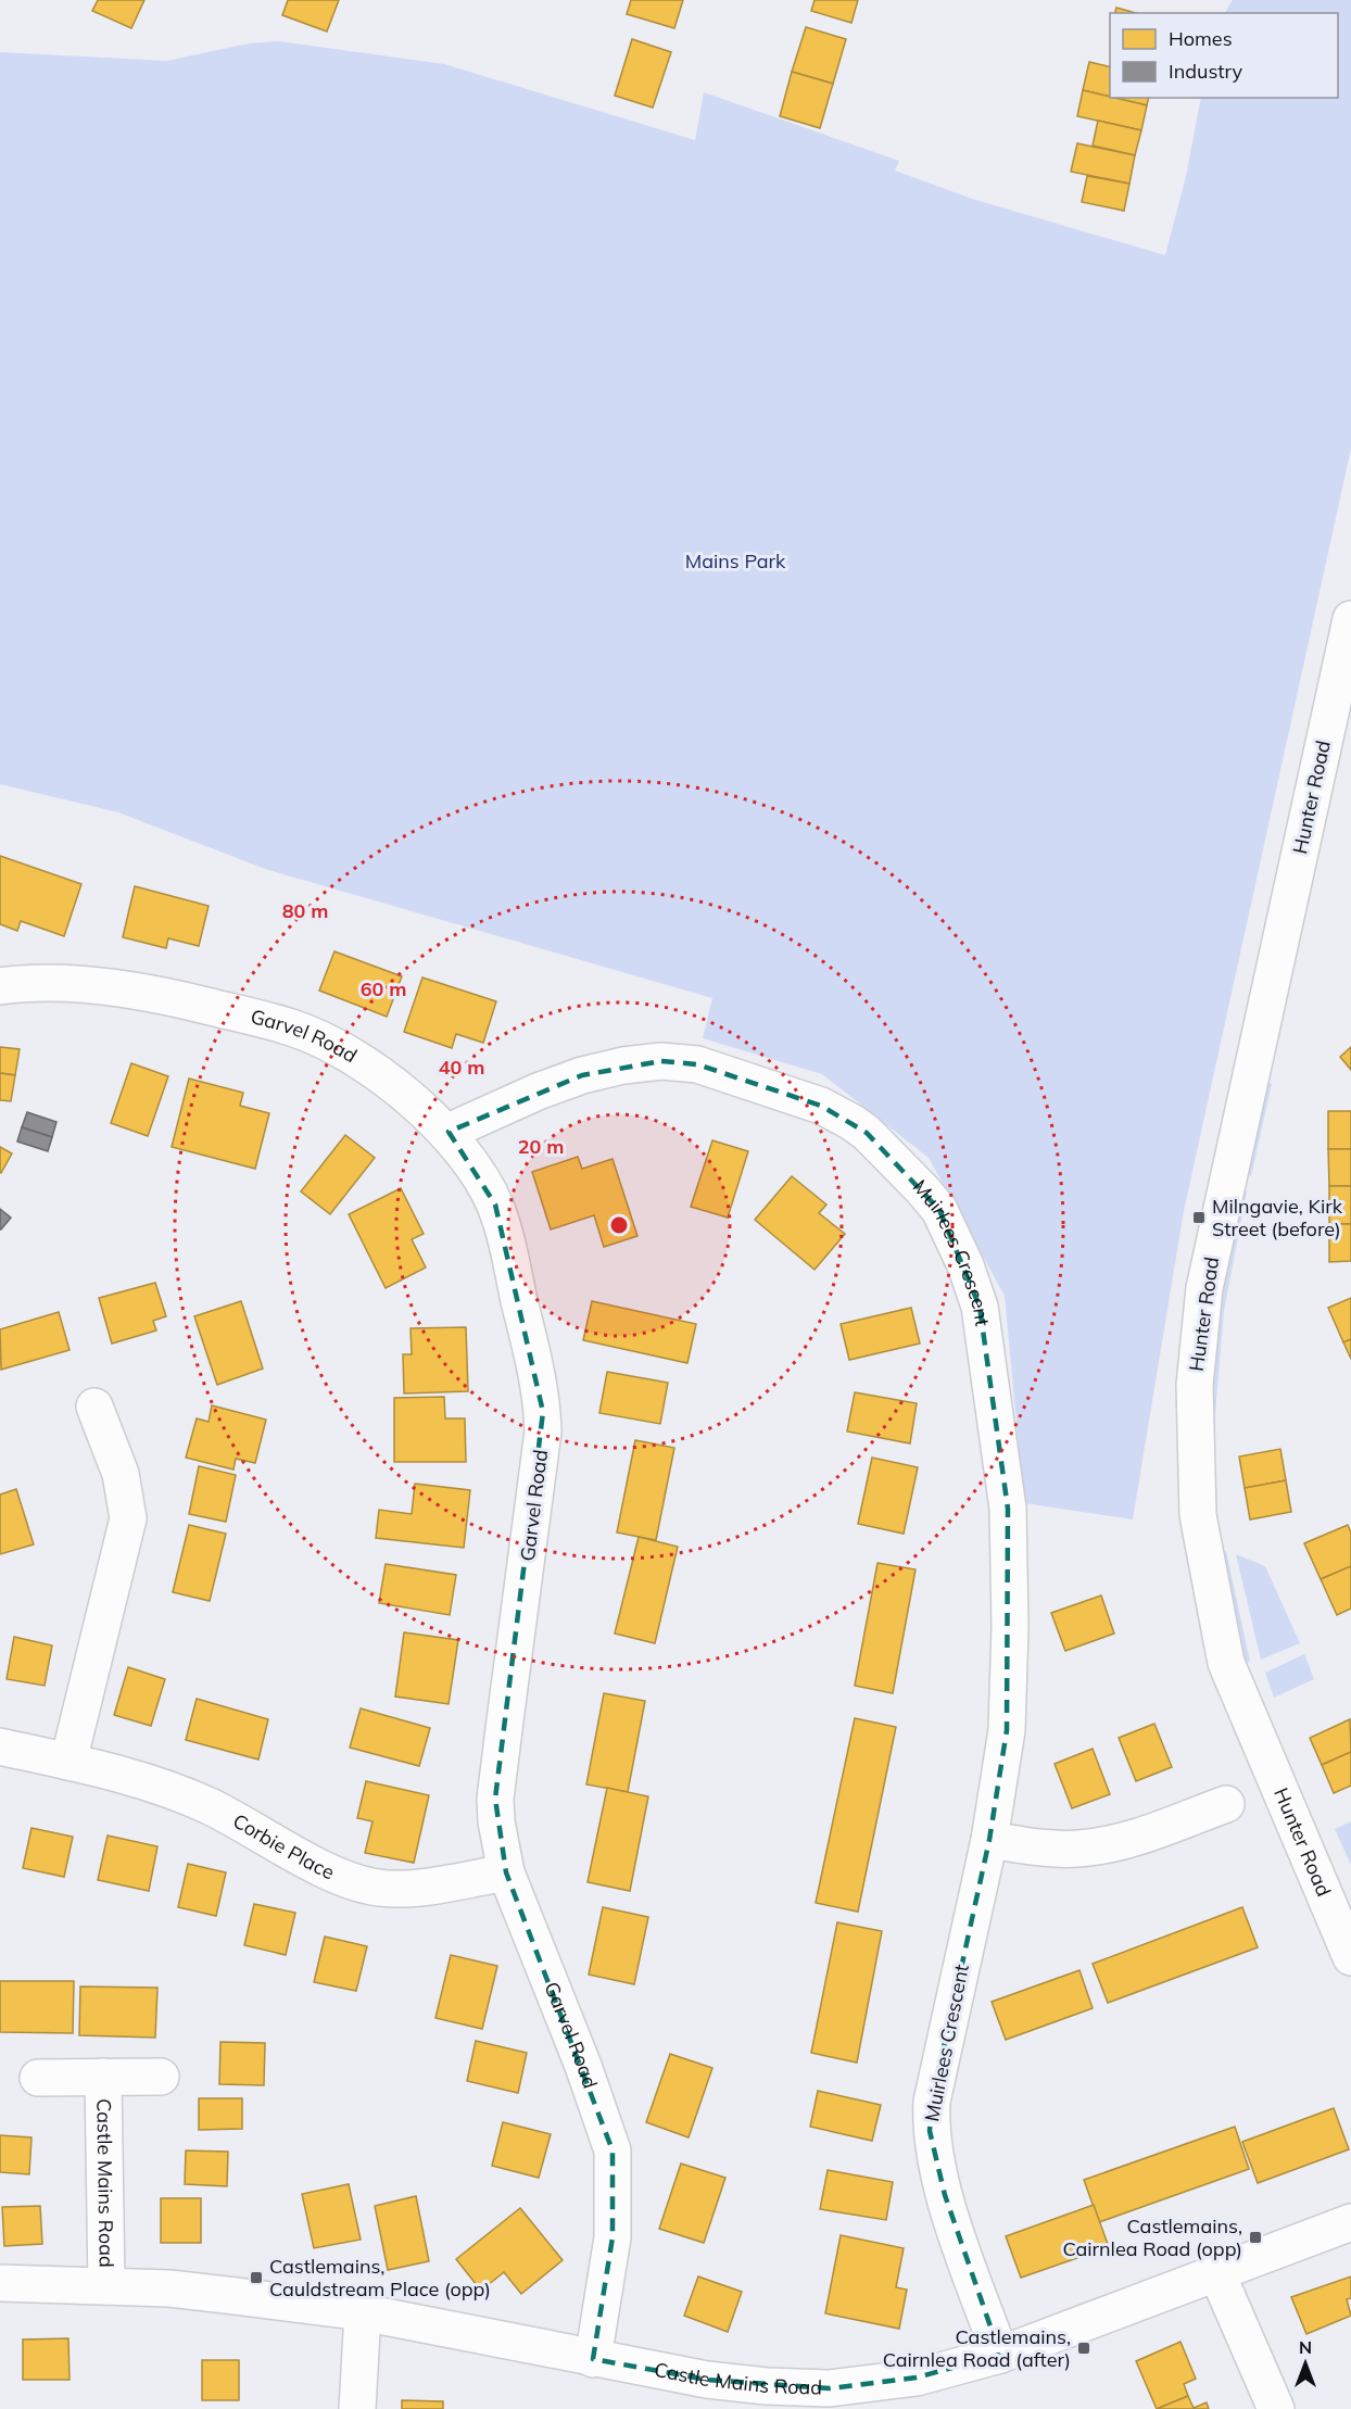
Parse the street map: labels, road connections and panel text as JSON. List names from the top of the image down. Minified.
{"streets":{"street":["Hunter Road","Garvel Road","Muirlees Crescent","Corbie Place","Castle Mains Road"]},"crossings":[["Garvel Road","Muirlees Crescent"],["Garvel Road","Corbie Place"],["Garvel Road","Castle Mains Road"],["Muirlees Crescent","Castle Mains Road"]],"parks":["Mains Park"],"places":{"transit":["Milngavie, Kirk Street (before)","Castlemains, Cairnlea Road (opp)","Castlemains, Cauldstream Place (opp)","Castlemains, Cairnlea Road (after)"]},"legend":["Homes","Industry"],"north":"top","rings":["80 m","60 m","40 m","20 m"]}
